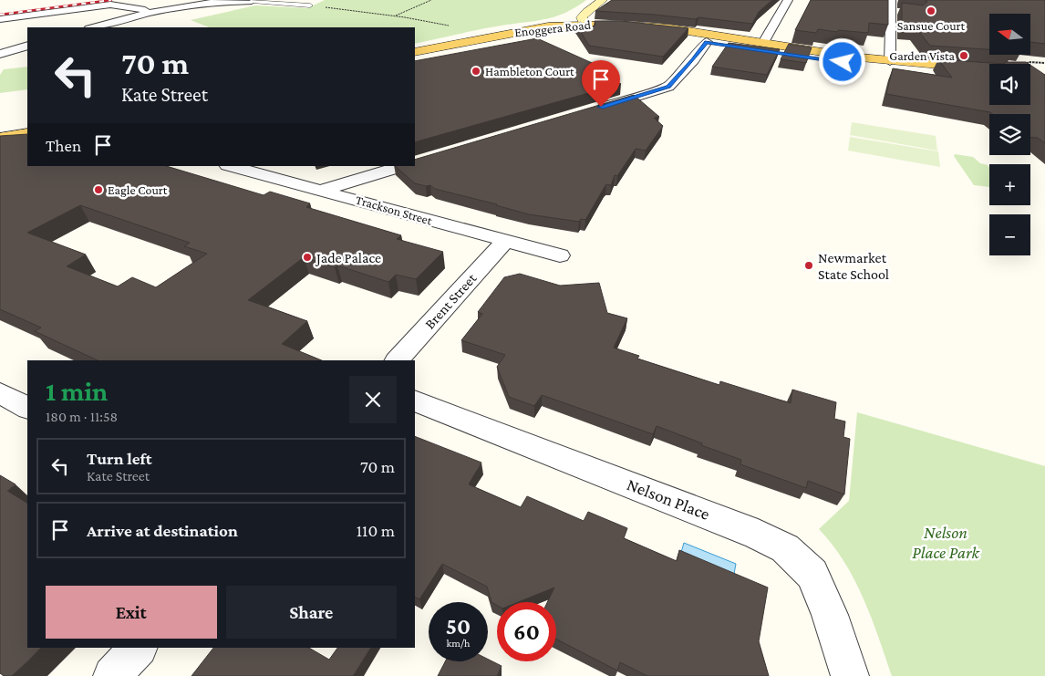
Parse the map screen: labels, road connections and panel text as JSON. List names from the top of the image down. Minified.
{"streets":{"main road":["Enoggera Road"],"street":["Trackson Street","Brent Street","Nelson Place"]},"crossings":[["Trackson Street","Brent Street"]],"parks":["Nelson Place Park"],"places":["Sansue Court","Garden Vista","Hambleton Court","Eagle Court","Jade Palace","Newmarket State School"],"north":"left","page":{"map_buttons":["+","−"],"turn":["70 m","Kate Street"],"then":"Then","heading":["1 min","180 m · 11:58"],"list":[{"name":"Turn left","note":"Kate Street","value":"70 m"},{"name":"Arrive at destination","value":"110 m"}],"buttons":["Exit","Share"],"speed":"50 km/h","limit":"60"}}
